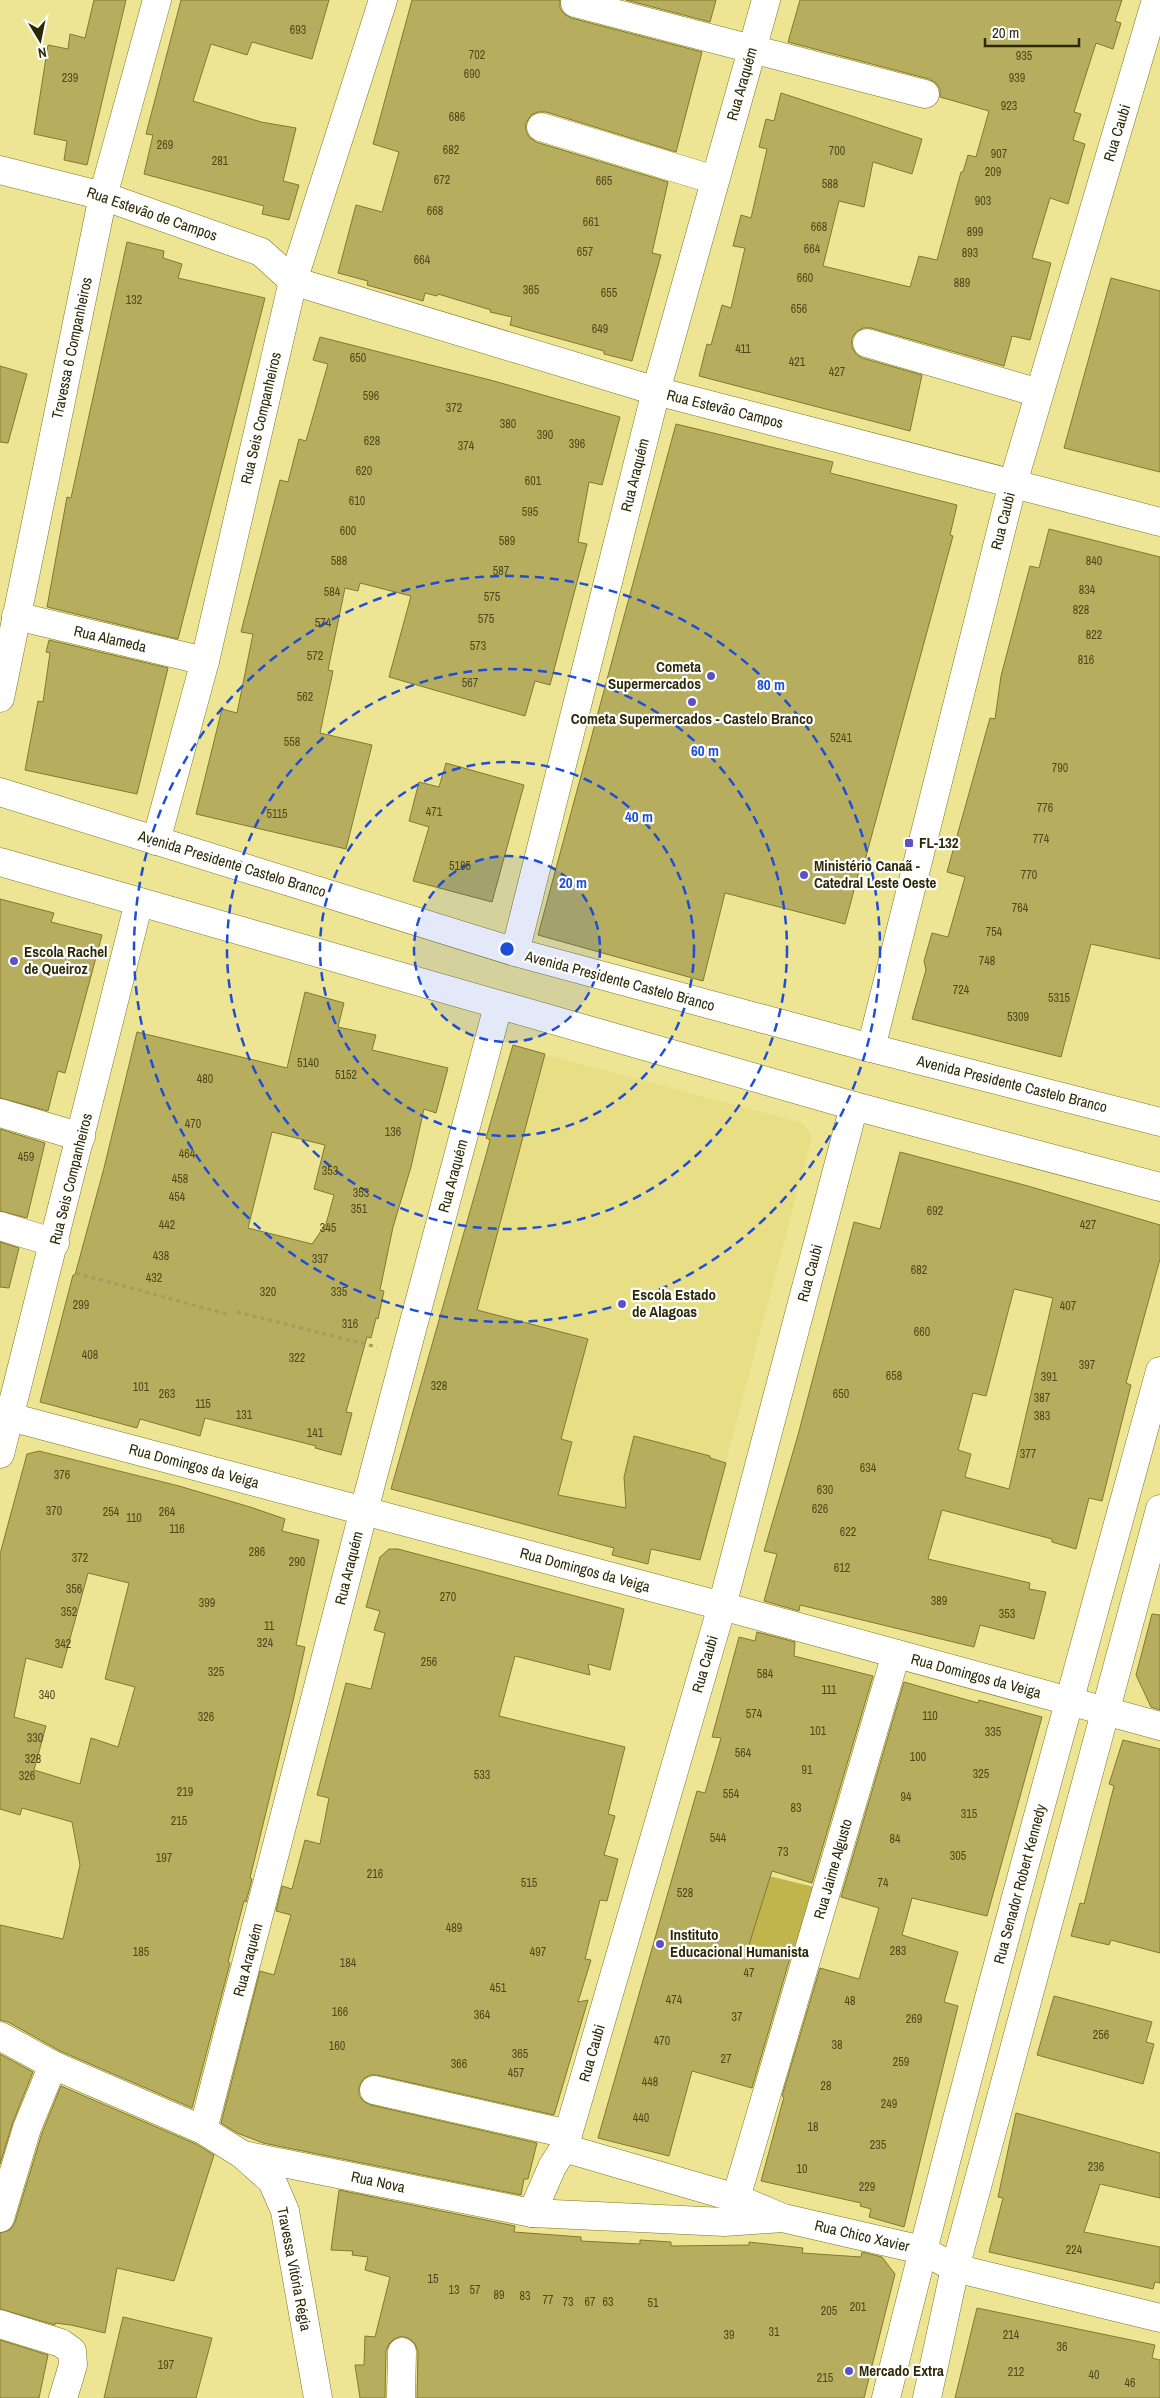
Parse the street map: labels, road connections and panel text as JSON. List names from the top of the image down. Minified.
{"streets":{"street":["Rua Araquém","Rua Caubi","Rua Estevão de Campos","Travessa 6 Companheiros","Rua Estevão Campos","Rua Seis Companheiros","Rua Alameda","Avenida Presidente Castelo Branco","Rua Domingos da Veiga","Rua Jaime Algusto","Rua Senador Robert Kennedy","Rua Nova","Rua Chico Xavier","Travessa Vitória Régia"]},"crossings":[["Rua Araquém","Rua Estevão Campos"],["Rua Araquém","Avenida Presidente Castelo Branco"],["Rua Araquém","Rua Domingos da Veiga"],["Rua Araquém","Rua Nova"],["Rua Caubi","Rua Estevão Campos"],["Rua Caubi","Avenida Presidente Castelo Branco"],["Rua Caubi","Rua Domingos da Veiga"],["Rua Caubi","Rua Nova"],["Rua Caubi","Rua Chico Xavier"],["Rua Estevão de Campos","Travessa 6 Companheiros"],["Rua Estevão de Campos","Rua Estevão Campos"],["Rua Estevão de Campos","Rua Seis Companheiros"],["Travessa 6 Companheiros","Rua Alameda"],["Rua Estevão Campos","Rua Seis Companheiros"],["Rua Seis Companheiros","Rua Alameda"],["Rua Seis Companheiros","Avenida Presidente Castelo Branco"],["Rua Seis Companheiros","Rua Domingos da Veiga"],["Rua Domingos da Veiga","Rua Jaime Algusto"],["Rua Domingos da Veiga","Rua Senador Robert Kennedy"],["Rua Jaime Algusto","Rua Chico Xavier"],["Rua Senador Robert Kennedy","Rua Chico Xavier"],["Rua Nova","Rua Chico Xavier"],["Rua Nova","Travessa Vitória Régia"]],"places":{"other":["Cometa Supermercados","Cometa Supermercados - Castelo Branco","Ministério Canaã - Catedral Leste Oeste","Escola Rachel de Queiroz","Escola Estado de Alagoas","Instituto Educacional Humanista","Mercado Extra"],"transit":["FL-132"]},"house_numbers":["693","702","935","690","239","939","923","686","269","682","700","907","281","209","672","665","588","903","668","661","668","899","664","657","893","664","660","889","365","655","132","656","649","411","650","421","427","596","372","380","390","628","396","374","620","601","610","595","600","589","588","840","587","834","584","575","828","575","574","822","573","572","816","567","562","5241","558","790","776","471","5115","774","5185","770","764","754","748","724","5315","5309","5140","5152","480","470","136","464","459","353","458","353","454","351","692","442","427","345","438","337","682","432","320","335","299","407","316","660","408","322","397","658","391","328","101","263","650","387","115","131","383","141","377","634","376","630","626","370","254","264","110","116","622","286","372","290","612","356","270","389","399","352","353","11","324","342","256","325","584","111","340","574","110","326","101","335","330","564","100","328","91","325","533","326","219","554","94","83","315","215","544","84","73","305","197","216","515","74","528","489","283","185","497","184","47","451","474","48","166","364","37","269","256","470","38","160","365","27","259","366","457","448","28","249","440","18","235","236","10","229","224","15","13","57","89","83","77","73","67","63","51","201","205","31","39","214","36","197","212","40","215","46"],"scale_bar":"20 m","north":"bottom","rings":["80 m","60 m","40 m","20 m"]}
